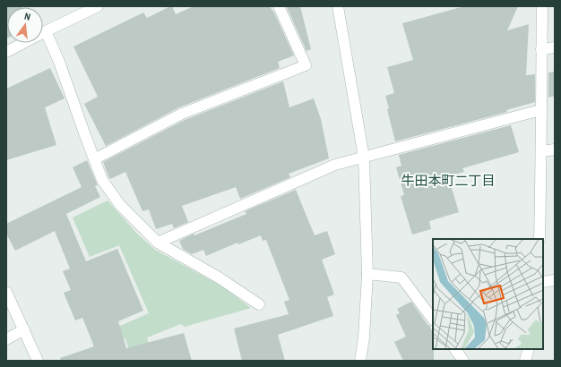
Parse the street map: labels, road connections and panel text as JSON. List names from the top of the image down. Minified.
{"districts":["牛田本町二丁目"],"north":"top"}
